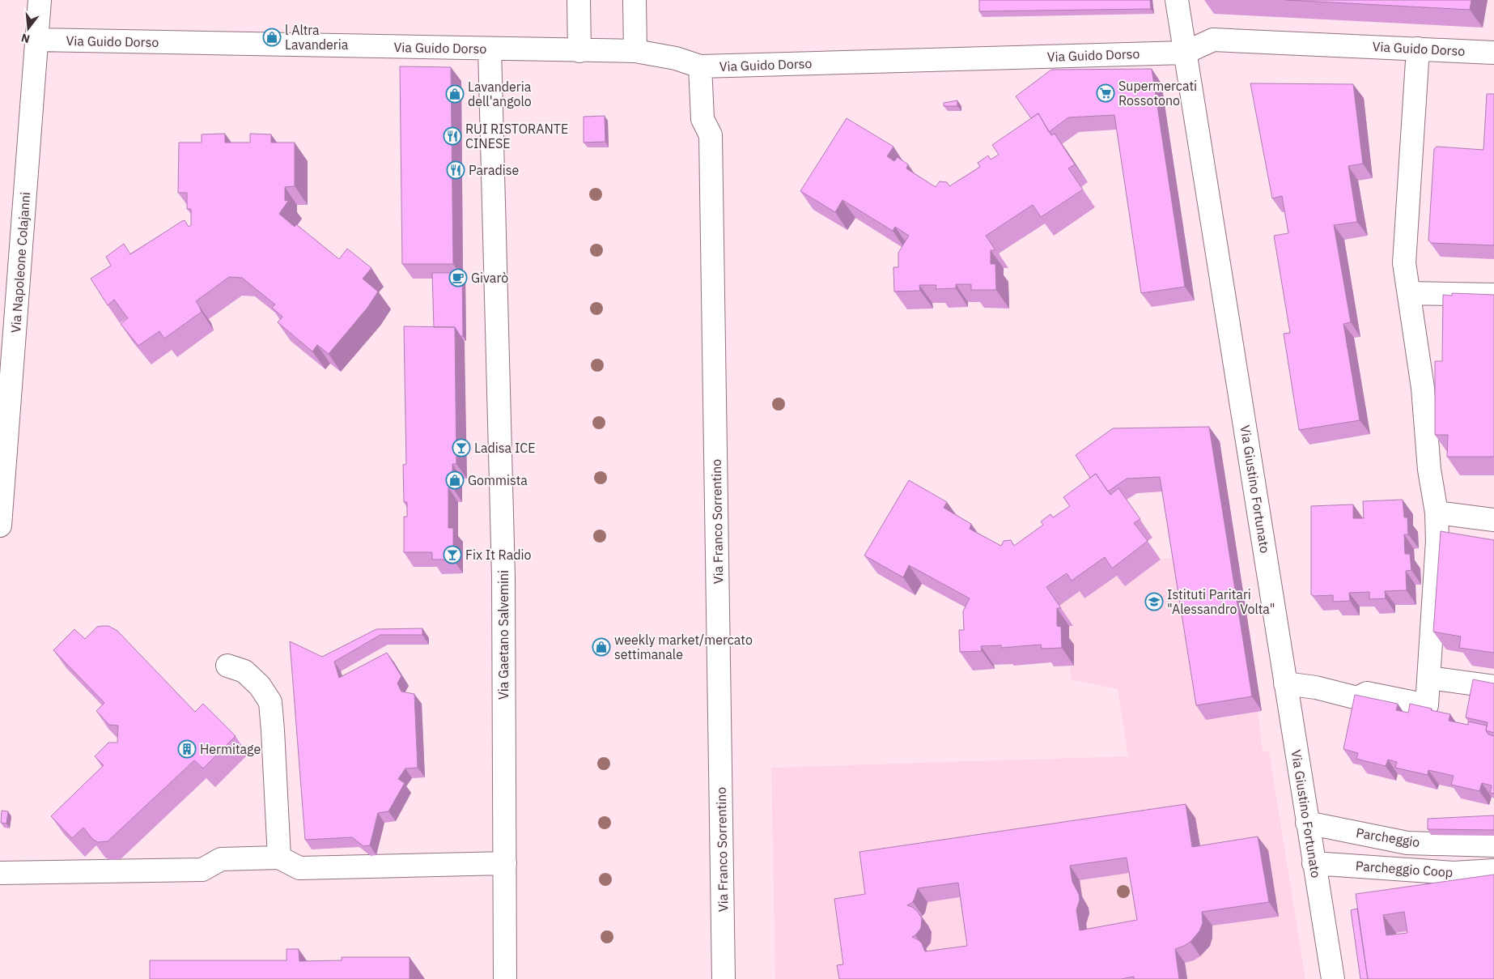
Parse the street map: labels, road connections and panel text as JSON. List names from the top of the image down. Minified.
{"streets":{"street":["Via Guido Dorso","Via Napoleone Colajanni","Via Giustino Fortunato","Via Franco Sorrentino","Via Gaetano Salvemini","Parcheggio","Parcheggio Coop"]},"crossings":[["Via Guido Dorso","Via Napoleone Colajanni"],["Via Guido Dorso","Via Giustino Fortunato"],["Via Guido Dorso","Via Franco Sorrentino"],["Via Guido Dorso","Via Gaetano Salvemini"],["Via Giustino Fortunato","Parcheggio"],["Via Giustino Fortunato","Parcheggio Coop"]],"places":{"shop":["l Altra Lavanderia","Lavanderia dell'angolo","Gommista","weekly market/mercato settimanale"],"supermarket":["Supermercati Rossotono"],"restaurant":["RUI RISTORANTE CINESE","Paradise"],"cafe":["Givarò"],"bar":["Ladisa ICE","Fix It Radio"],"school or university":["Istituti Paritari \"Alessandro Volta\""],"building":["Hermitage"]},"north":"bottom"}
